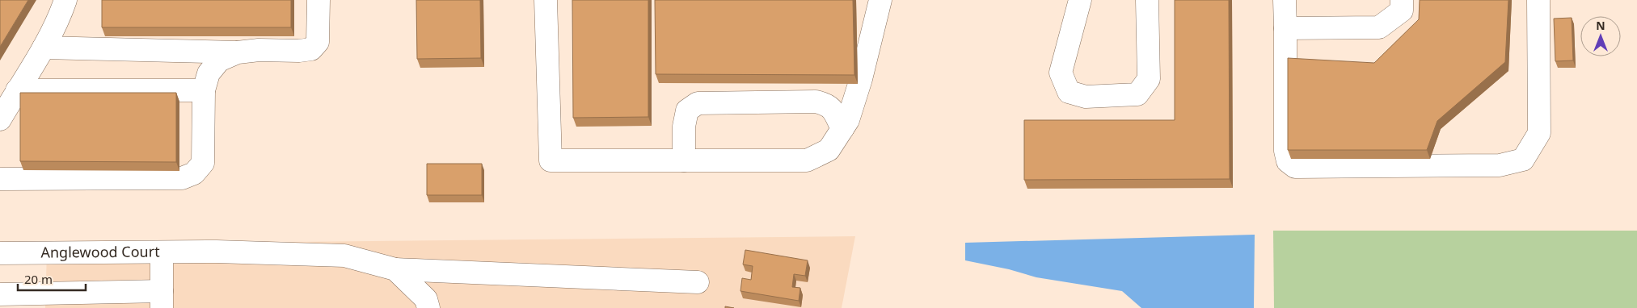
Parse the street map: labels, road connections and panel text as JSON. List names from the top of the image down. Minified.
{"streets":{"lane":["Anglewood Court"]},"scale_bar":"20 m","north":"top"}
